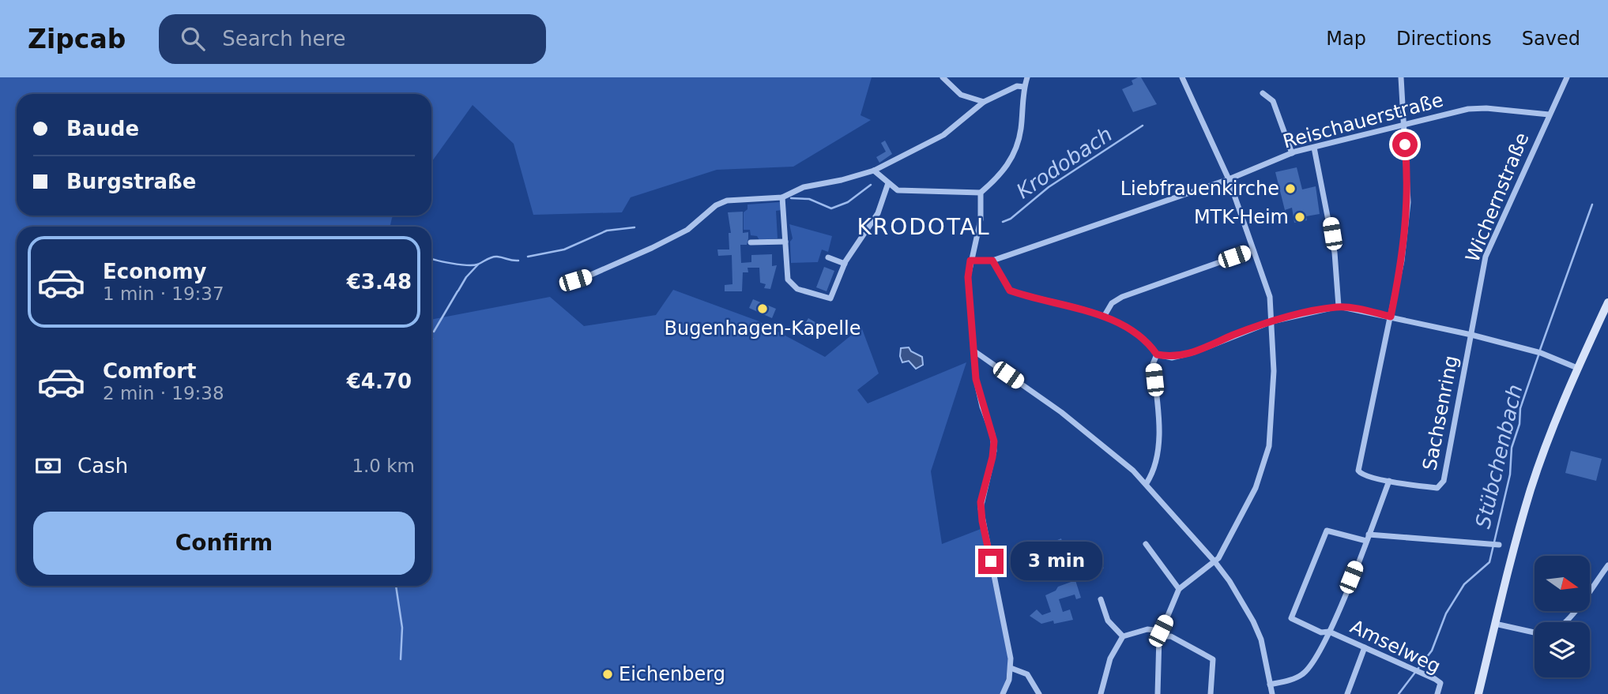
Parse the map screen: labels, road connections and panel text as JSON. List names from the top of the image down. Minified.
{"streets":{"street":["Reischauerstraße","Wichernstraße","Sachsenring","Amselweg"]},"crossings":[["Reischauerstraße","Wichernstraße"],["Wichernstraße","Sachsenring"]],"districts":["KRODOTAL"],"water":["Krodobach","Stübchenbach"],"places":["Liebfrauenkirche","MTK-Heim","Bugenhagen-Kapelle","Eichenberg"],"north":"right","page":{"header":"Zipcab","search":"Search here","nav":["Map","Directions","Saved"],"banner":["Baude","Burgstraße"],"list":[{"name":"Economy","note":"1 min · 19:37","value":"€3.48"},{"name":"Comfort","note":"2 min · 19:38","value":"€4.70"}],"pay":["Cash","1.0 km"],"buttons":"Confirm","bubble":"3 min"}}
